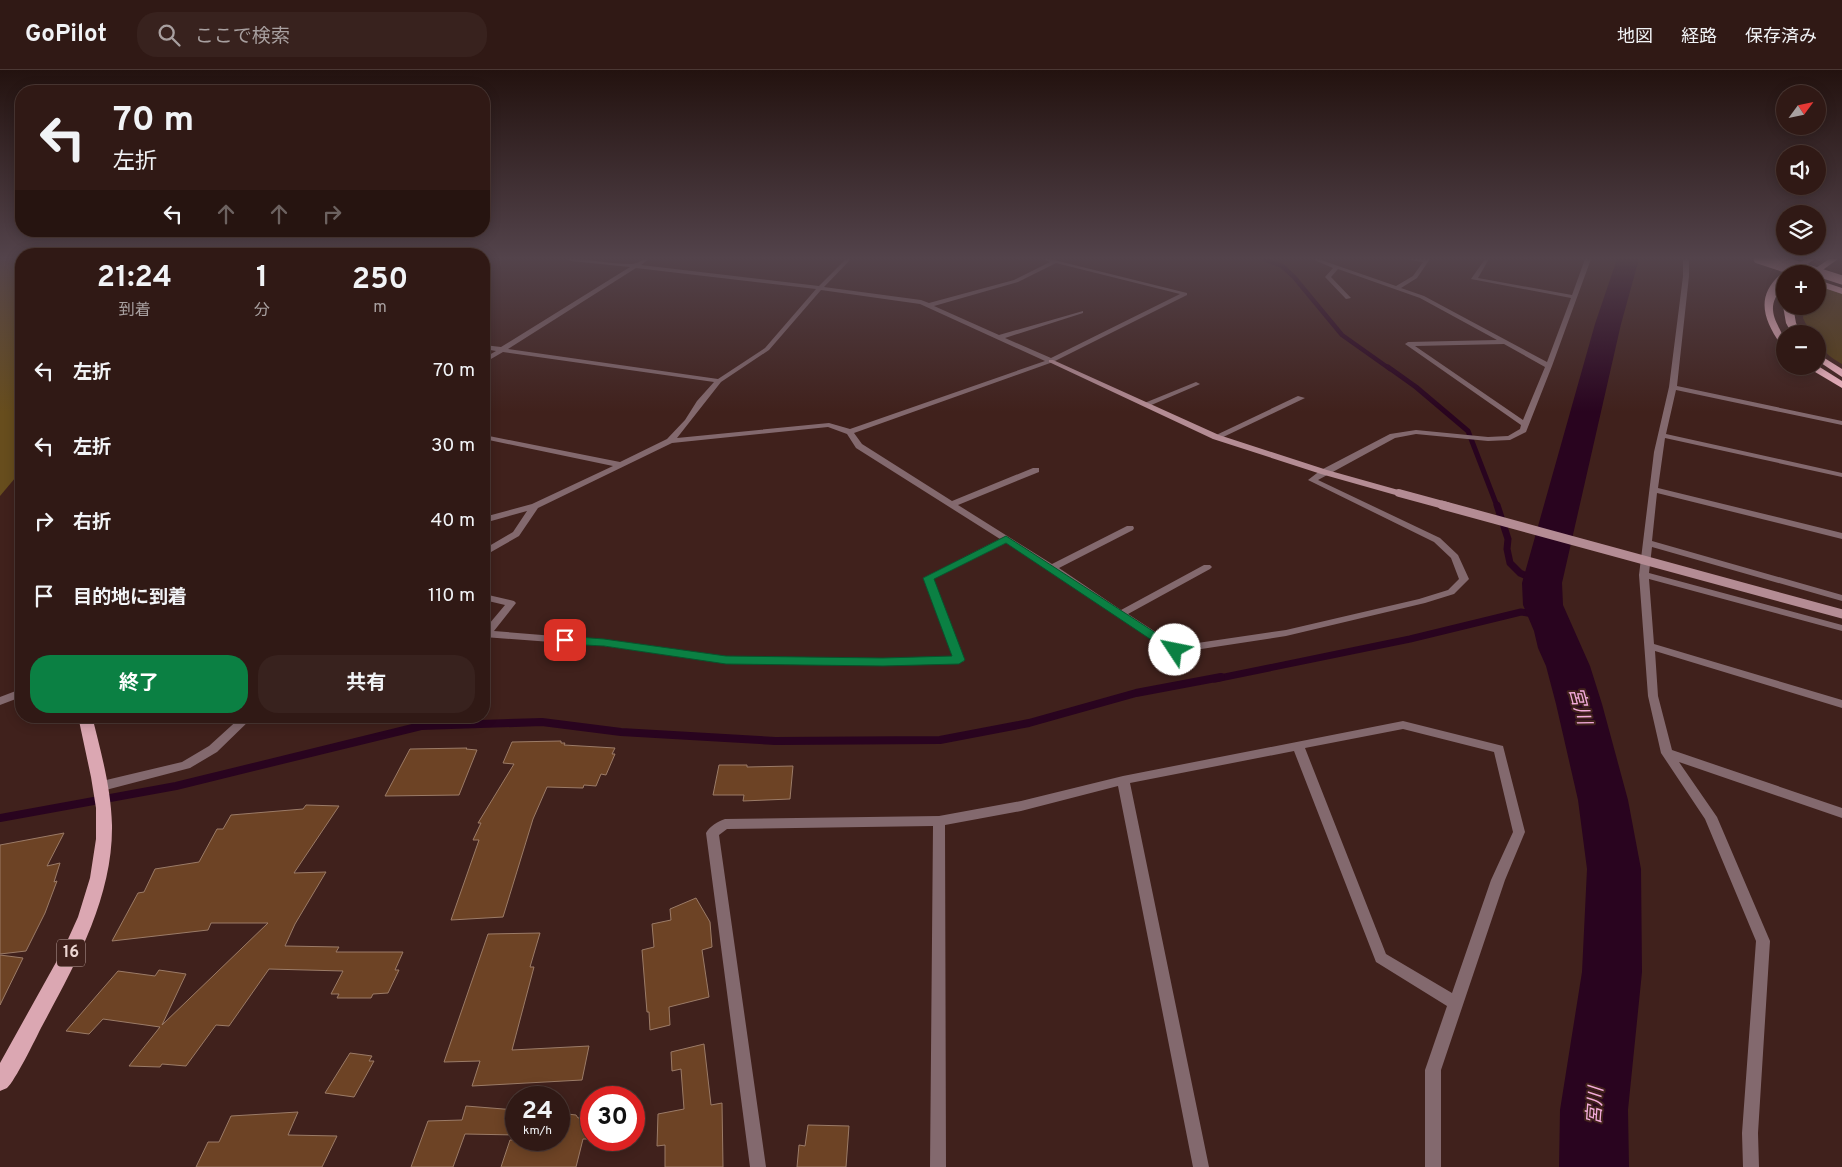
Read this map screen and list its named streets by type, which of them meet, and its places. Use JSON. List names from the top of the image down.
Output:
{
  "streets": {
    "main road": ["16"]
  },
  "water": ["宮川"],
  "north": "top right",
  "page": {
    "header": "GoPilot",
    "search": "ここで検索",
    "nav": ["地図", "経路", "保存済み"],
    "map_buttons": ["+", "−"],
    "turn": ["70 m", "左折"],
    "eta": [
      "21:24",
      "到着",
      "1",
      "分",
      "250",
      "m"
    ],
    "list": [
      {
        "name": "左折",
        "value": "70 m"
      },
      {
        "name": "左折",
        "value": "30 m"
      },
      {
        "name": "右折",
        "value": "40 m"
      },
      {
        "name": "目的地に到着",
        "value": "110 m"
      }
    ],
    "buttons": ["終了", "共有"],
    "speed": "24 km/h",
    "limit": "30"
  }
}
